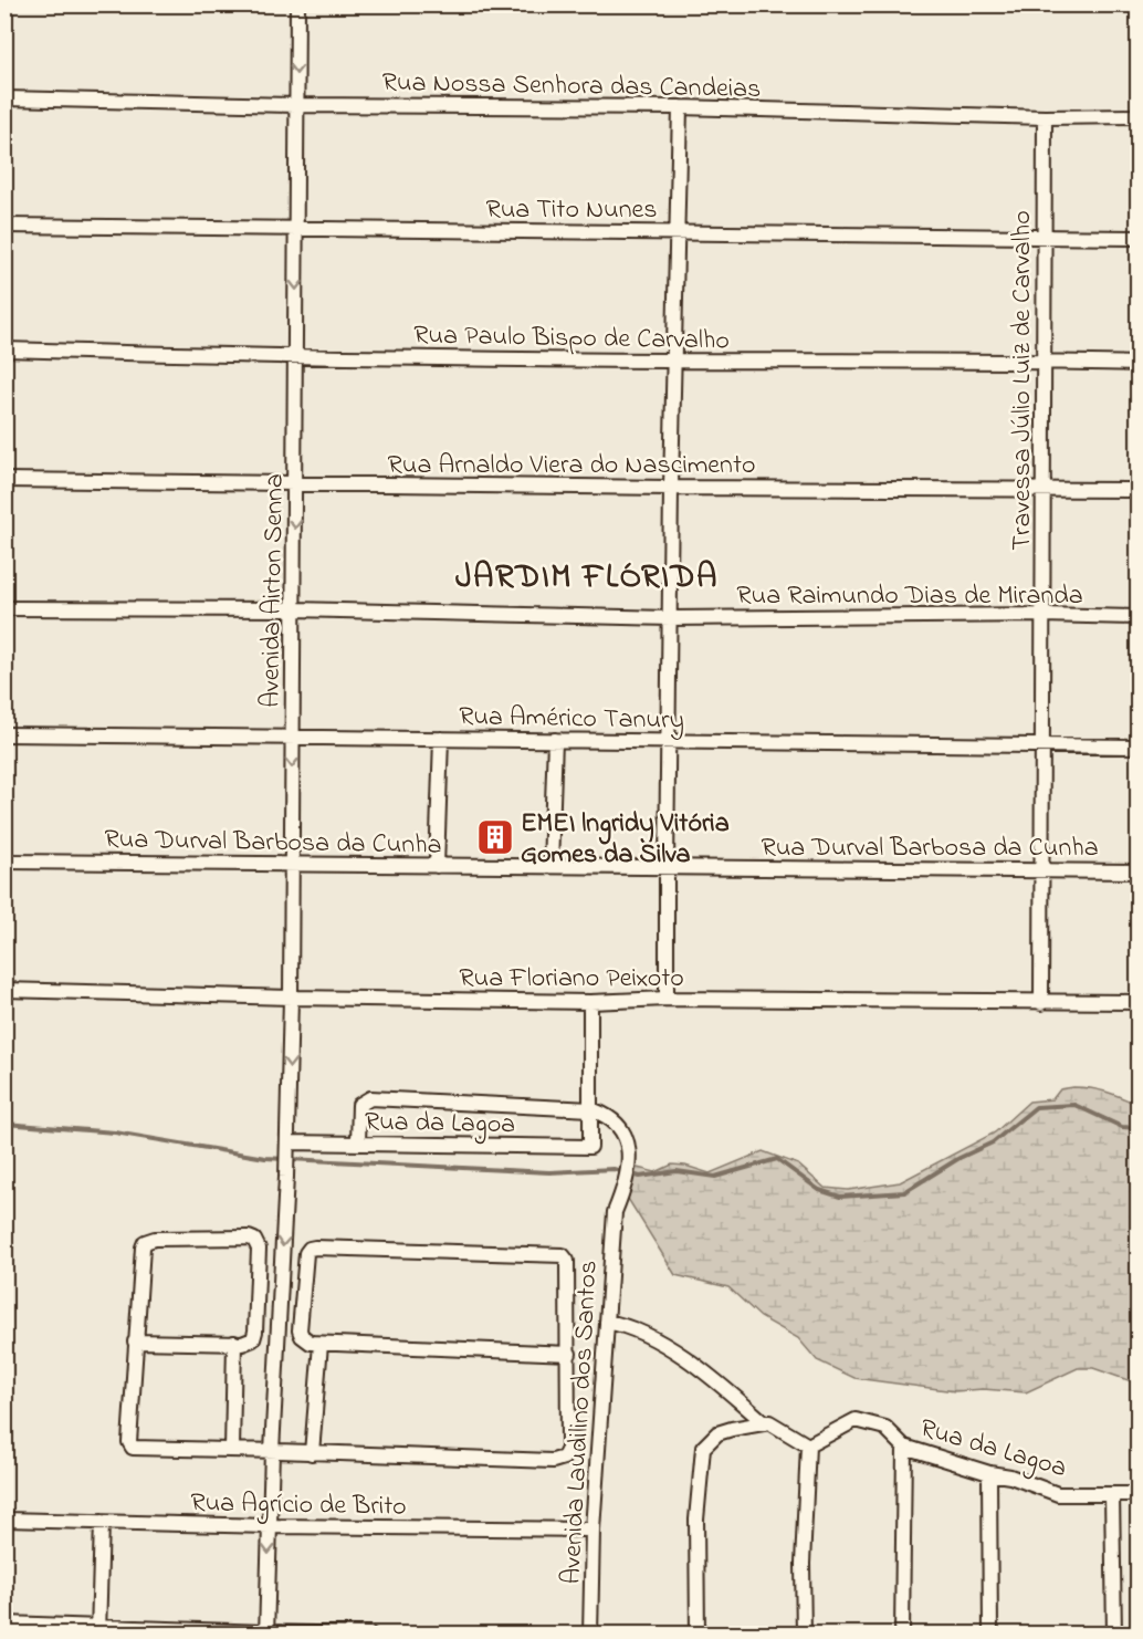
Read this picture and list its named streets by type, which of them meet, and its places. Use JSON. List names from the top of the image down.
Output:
{
  "streets": {
    "street": [
      "Rua Nossa Senhora das Candeias",
      "Rua Tito Nunes",
      "Rua Paulo Bispo de Carvalho",
      "Travessa Júlio Luiz de Carvalho",
      "Rua Arnaldo Viera do Nascimento",
      "Avenida Airton Senna",
      "Rua Raimundo Dias de Miranda",
      "Rua Américo Tanury",
      "Rua Durval Barbosa da Cunha",
      "Rua Floriano Peixoto",
      "Rua da Lagoa",
      "Avenida Laudilino dos Santos",
      "Rua Agrício de Brito"
    ]
  },
  "crossings": [
    ["Rua Nossa Senhora das Candeias", "Travessa Júlio Luiz de Carvalho"],
    ["Rua Nossa Senhora das Candeias", "Avenida Airton Senna"],
    ["Rua Tito Nunes", "Travessa Júlio Luiz de Carvalho"],
    ["Rua Tito Nunes", "Avenida Airton Senna"],
    ["Rua Paulo Bispo de Carvalho", "Travessa Júlio Luiz de Carvalho"],
    ["Rua Paulo Bispo de Carvalho", "Avenida Airton Senna"],
    ["Travessa Júlio Luiz de Carvalho", "Rua Arnaldo Viera do Nascimento"],
    ["Travessa Júlio Luiz de Carvalho", "Rua Raimundo Dias de Miranda"],
    ["Travessa Júlio Luiz de Carvalho", "Rua Américo Tanury"],
    ["Travessa Júlio Luiz de Carvalho", "Rua Durval Barbosa da Cunha"],
    ["Travessa Júlio Luiz de Carvalho", "Rua Floriano Peixoto"],
    ["Rua Arnaldo Viera do Nascimento", "Avenida Airton Senna"],
    ["Avenida Airton Senna", "Rua Raimundo Dias de Miranda"],
    ["Avenida Airton Senna", "Rua Américo Tanury"],
    ["Avenida Airton Senna", "Rua Durval Barbosa da Cunha"],
    ["Avenida Airton Senna", "Rua Floriano Peixoto"],
    ["Avenida Airton Senna", "Rua da Lagoa"],
    ["Avenida Airton Senna", "Rua Agrício de Brito"],
    ["Rua da Lagoa", "Avenida Laudilino dos Santos"],
    ["Avenida Laudilino dos Santos", "Rua Agrício de Brito"]
  ],
  "one_way": ["Avenida Airton Senna"],
  "districts": ["JARDIM FLÓRIDA"],
  "places": {
    "building": ["EMEI lngridy Vitória Gomes da Silva"]
  }
}
